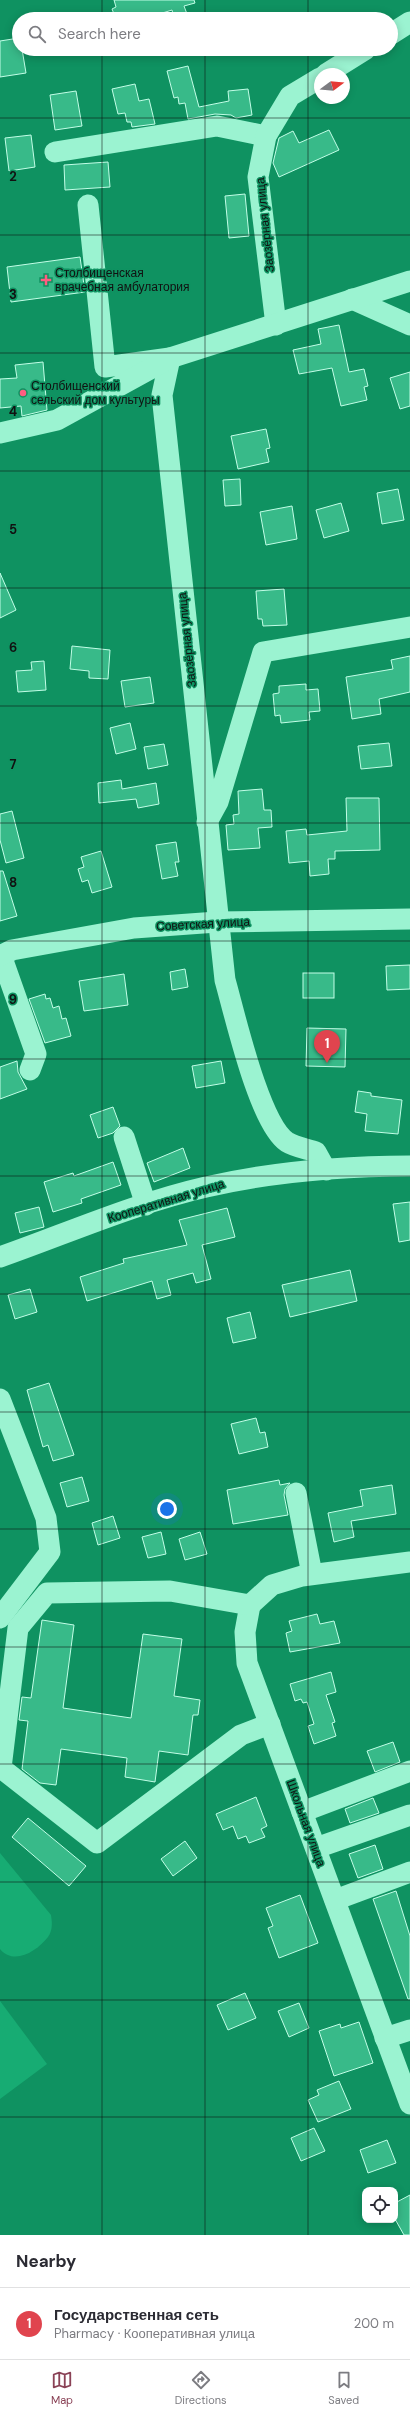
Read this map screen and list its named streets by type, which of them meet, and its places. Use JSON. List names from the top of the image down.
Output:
{
  "streets": {
    "street": [
      "Заозёрная улица",
      "Советская улица",
      "Кооперативная улица",
      "Школьная улица"
    ]
  },
  "crossings": [
    ["Заозёрная улица", "Советская улица"],
    ["Заозёрная улица", "Кооперативная улица"]
  ],
  "places": {
    "health": ["Столбищенская врачебная амбулатория"],
    "other": ["Столбищенский сельский дом культуры"]
  },
  "north": "right",
  "page": {
    "search": "Search here",
    "pins": "1",
    "heading": "Nearby",
    "list": [
      {
        "mark": "1",
        "name": "Государственная сеть",
        "note": "Pharmacy · Кооперативная улица",
        "value": "200 m"
      }
    ],
    "nav": ["Map", "Directions", "Saved"]
  },
  "grid": {
    "rows": [
      "2",
      "3",
      "4",
      "5",
      "6",
      "7",
      "8",
      "9"
    ]
  }
}
